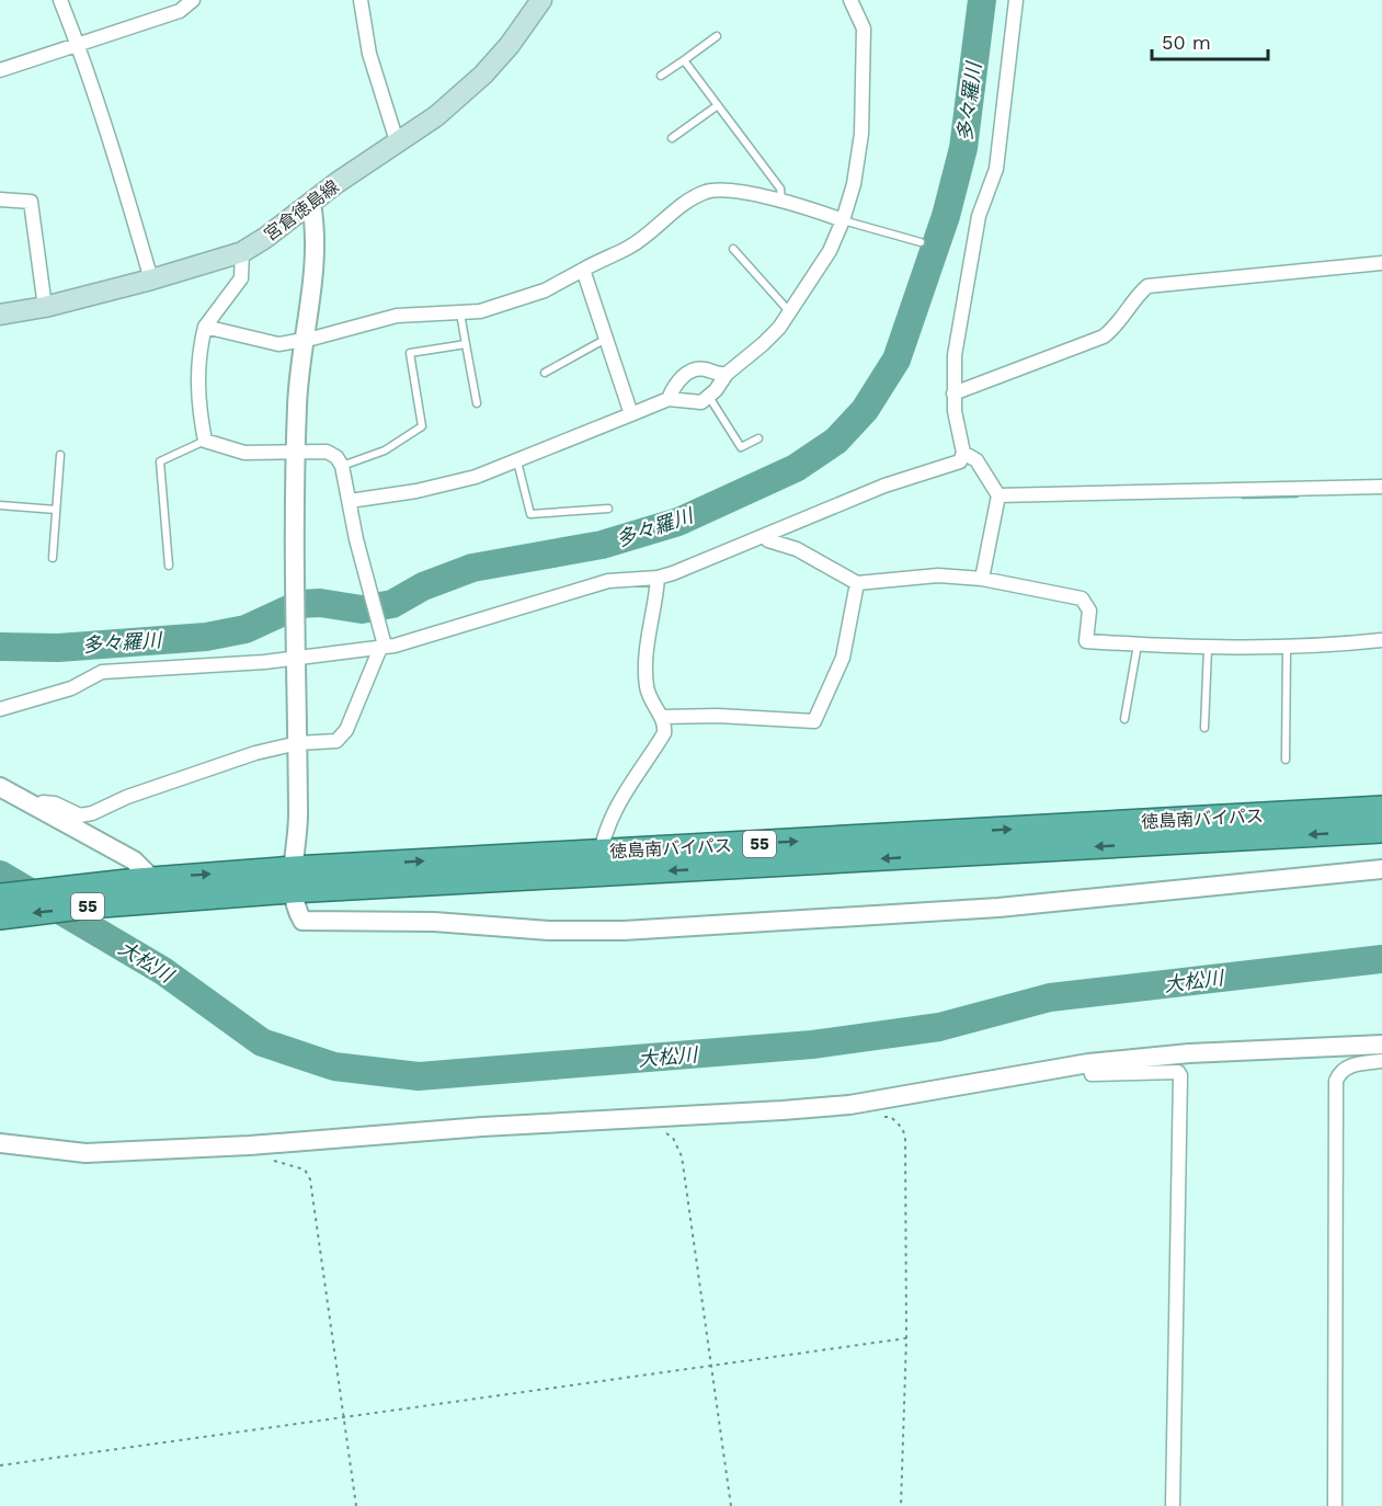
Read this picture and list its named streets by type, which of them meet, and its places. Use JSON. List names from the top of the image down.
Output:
{
  "streets": {
    "highway": ["徳島南バイパス", "55"],
    "main road": ["宮倉徳島線"]
  },
  "water": ["多々羅川", "大松川"],
  "scale_bar": "50 m"
}
